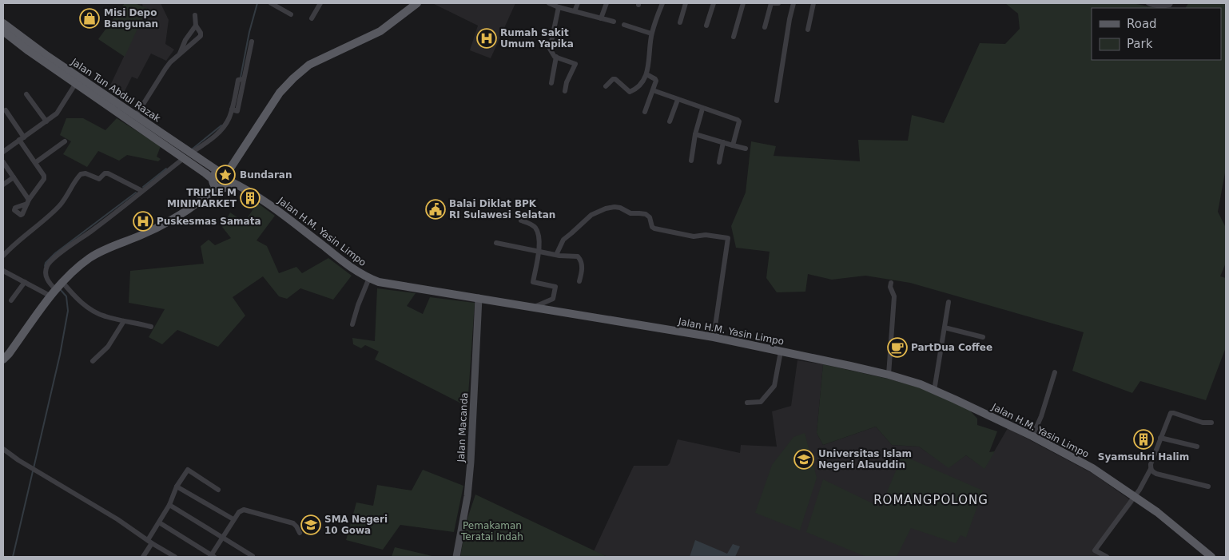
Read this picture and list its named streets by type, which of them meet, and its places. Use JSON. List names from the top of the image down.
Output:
{
  "streets": {
    "main road": ["Jalan Tun Abdul Razak", "Jalan H.M. Yasin Limpo"],
    "street": ["Jalan Macanda"]
  },
  "crossings": [
    ["Jalan Tun Abdul Razak", "Jalan H.M. Yasin Limpo"],
    ["Jalan H.M. Yasin Limpo", "Jalan Macanda"]
  ],
  "districts": ["ROMANGPOLONG"],
  "parks": ["Pemakaman Teratai Indah"],
  "places": {
    "shop": ["Misi Depo Bangunan"],
    "hospital": ["Rumah Sakit Umum Yapika", "Puskesmas Samata"],
    "place": ["Bundaran"],
    "building": ["TRIPLE M MINIMARKET", "Syamsuhri Halim"],
    "public building": ["Balai Diklat BPK RI Sulawesi Selatan"],
    "cafe": ["PartDua Coffee"],
    "school or university": ["Universitas Islam Negeri Alauddin", "SMA Negeri 10 Gowa"]
  },
  "legend": ["Road", "Park"]
}
